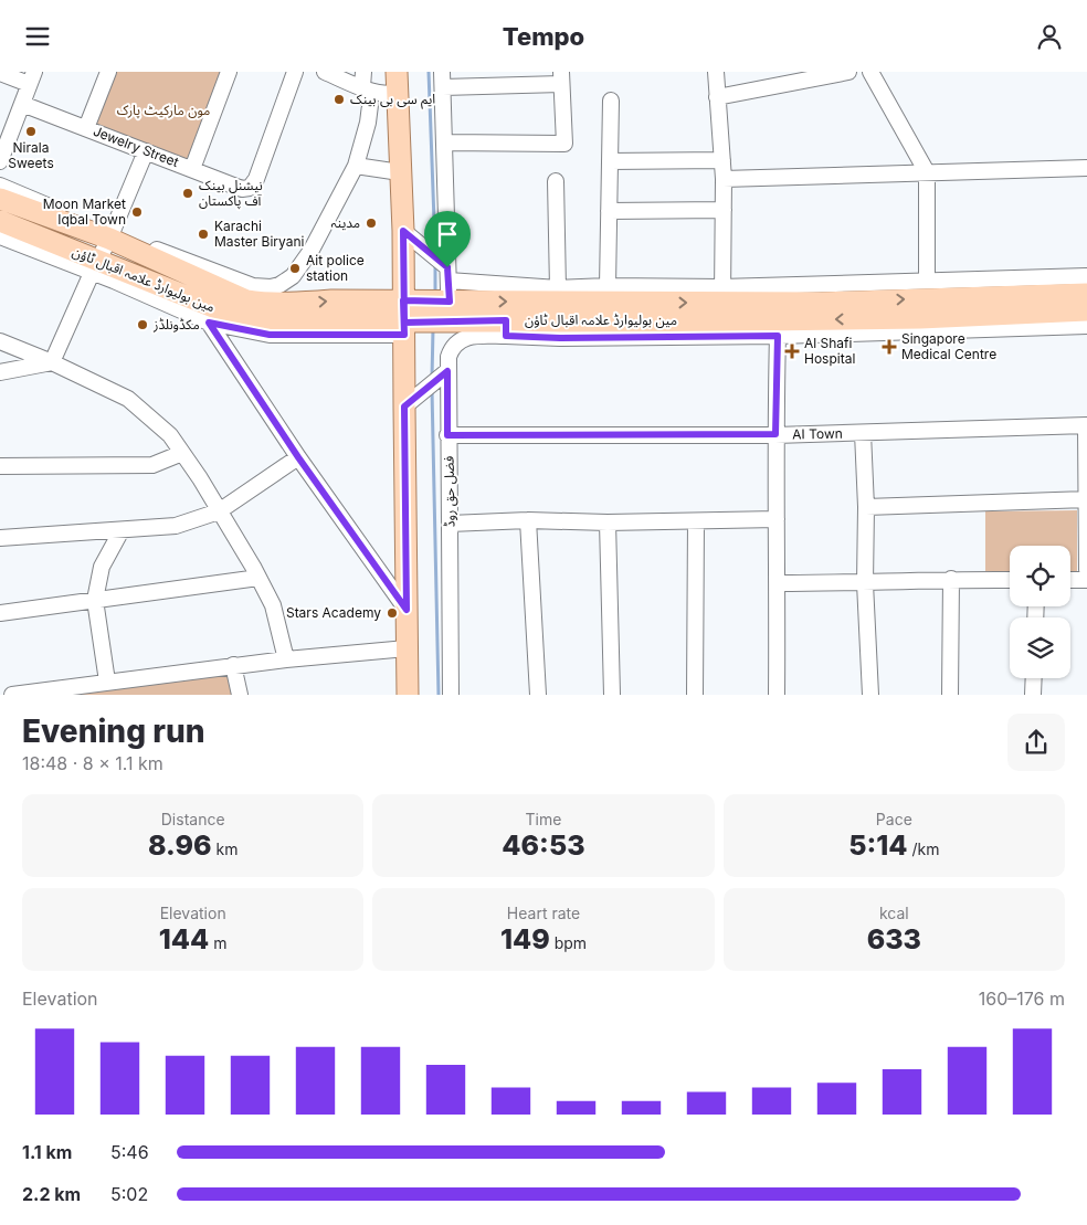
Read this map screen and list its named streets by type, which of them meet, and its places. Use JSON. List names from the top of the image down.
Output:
{
  "streets": {
    "main road": ["مین بولیوارڈ علامہ اقبال ٹاؤن"],
    "street": ["Jewelry Street", "AI Town", "فضل حق روڈ"]
  },
  "crossings": [
    ["مین بولیوارڈ علامہ اقبال ٹاؤن", "فضل حق روڈ"],
    ["AI Town", "فضل حق روڈ"]
  ],
  "parks": ["مون مارکیٹ پارک"],
  "places": {
    "other": [
      "ایم سی بی بینک",
      "Nirala Sweets",
      "نیشنل بینک آف پاکستان",
      "Moon Market Iqbal Town",
      "مدینہ",
      "Karachi Master Biryani",
      "Ait police station",
      "مکڈونلڈز",
      "Stars Academy"
    ],
    "health": ["Singapore Medical Centre", "Al Shafi Hospital"]
  },
  "page": {
    "header": "Tempo",
    "heading": ["Evening run", "18:48 · 8 × 1.1 km"],
    "stats": [
      ["Distance", "8.96 km"],
      ["Time", "46:53"],
      ["Pace", "5:14 /km"],
      ["Elevation", "144 m"],
      ["Heart rate", "149 bpm"],
      ["kcal", "633"]
    ],
    "chart": ["Elevation", "160–176 m"],
    "list": [
      {
        "name": "1.1 km",
        "note": "5:46"
      },
      {
        "name": "2.2 km",
        "note": "5:02"
      }
    ]
  }
}
